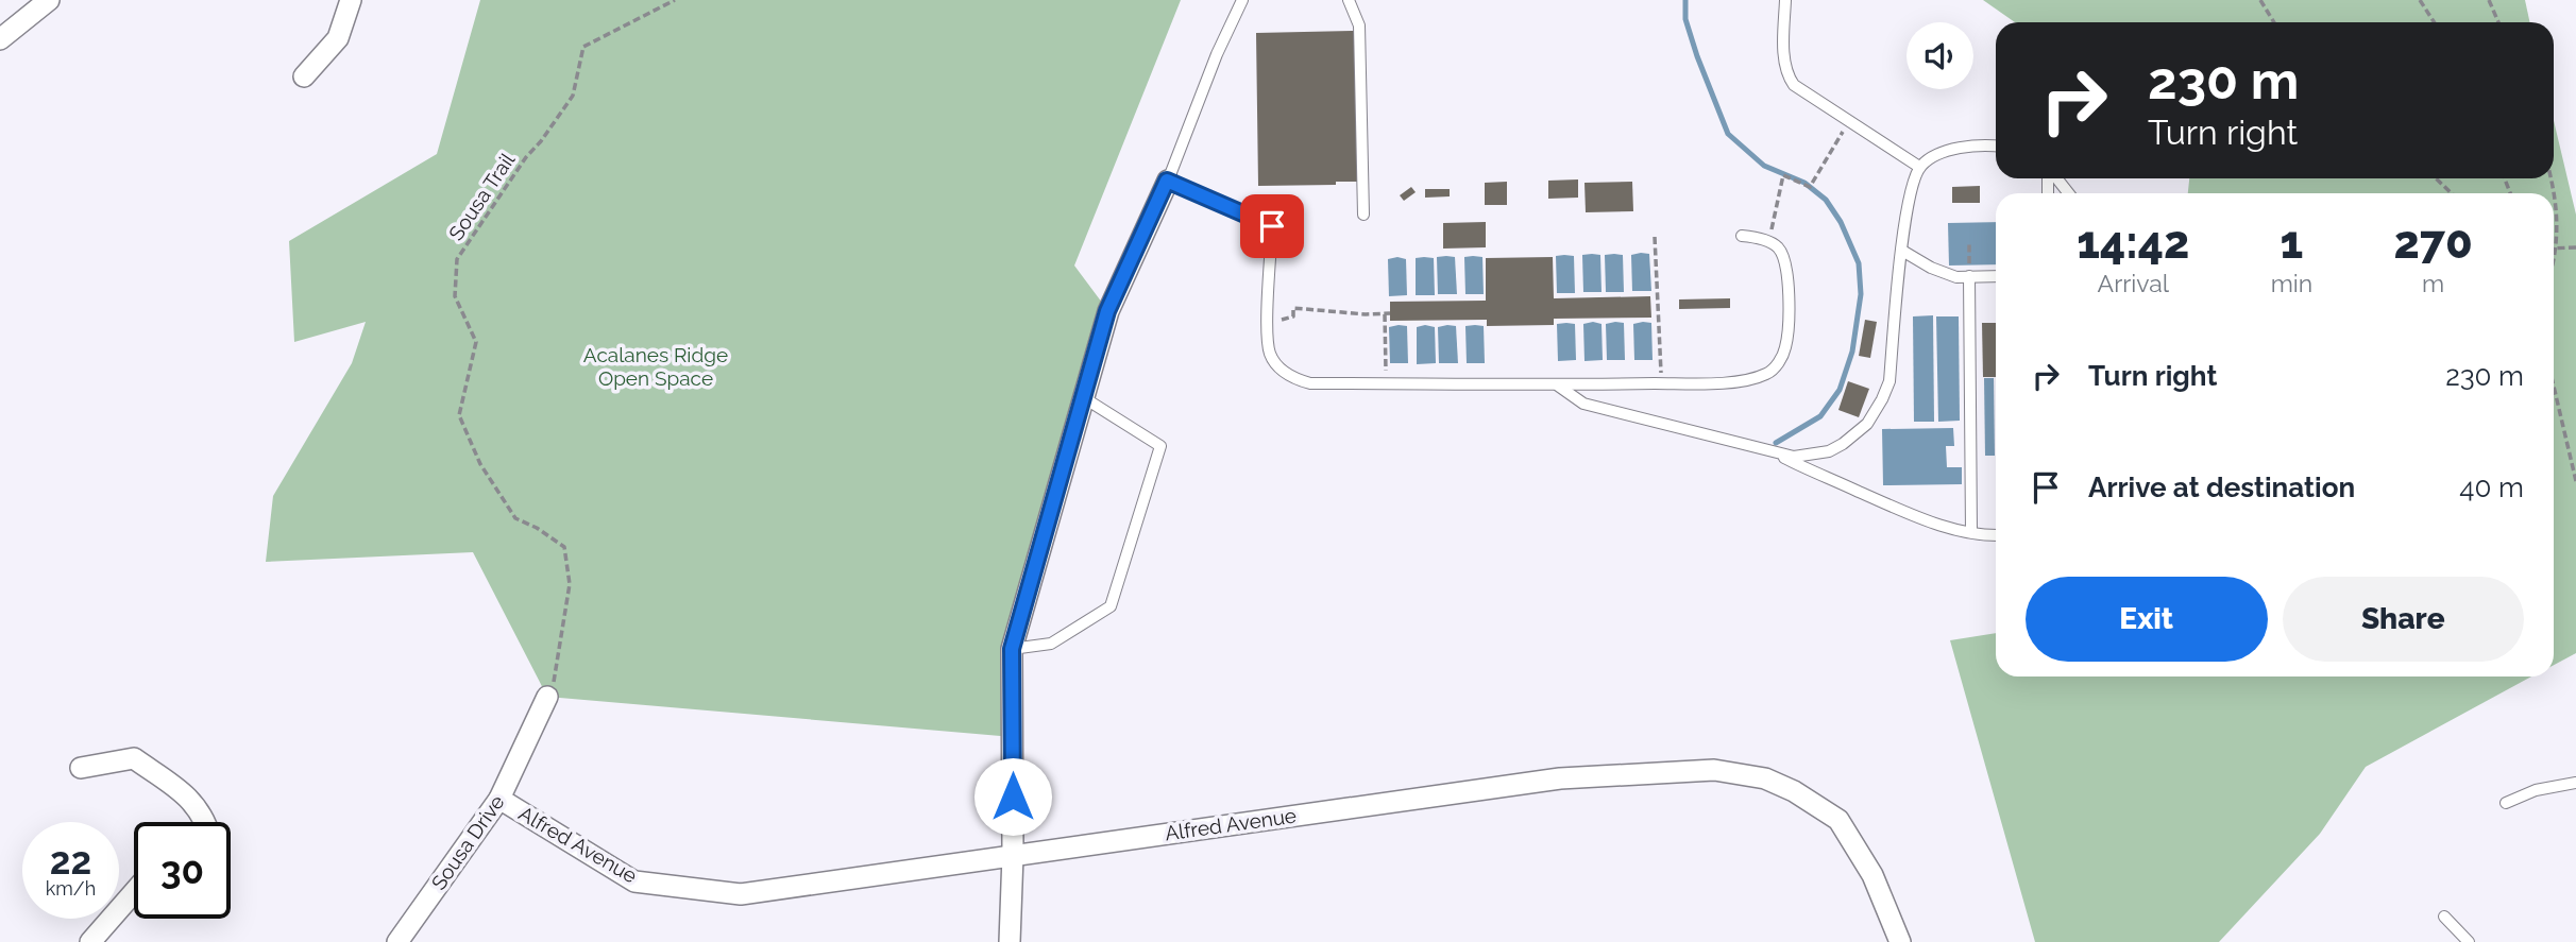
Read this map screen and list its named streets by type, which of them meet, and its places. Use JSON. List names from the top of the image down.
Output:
{
  "streets": {
    "street": ["Alfred Avenue", "Sousa Drive"],
    "path": ["Sousa Trail"]
  },
  "crossings": [
    ["Sousa Trail", "Sousa Drive"],
    ["Alfred Avenue", "Sousa Drive"]
  ],
  "parks": ["Acalanes Ridge Open Space"],
  "page": {
    "turn": ["230 m", "Turn right"],
    "eta": [
      "14:42",
      "Arrival",
      "1",
      "min",
      "270",
      "m"
    ],
    "list": [
      {
        "name": "Turn right",
        "value": "230 m"
      },
      {
        "name": "Arrive at destination",
        "value": "40 m"
      }
    ],
    "buttons": ["Exit", "Share"],
    "speed": "22 km/h",
    "limit": "30"
  }
}
